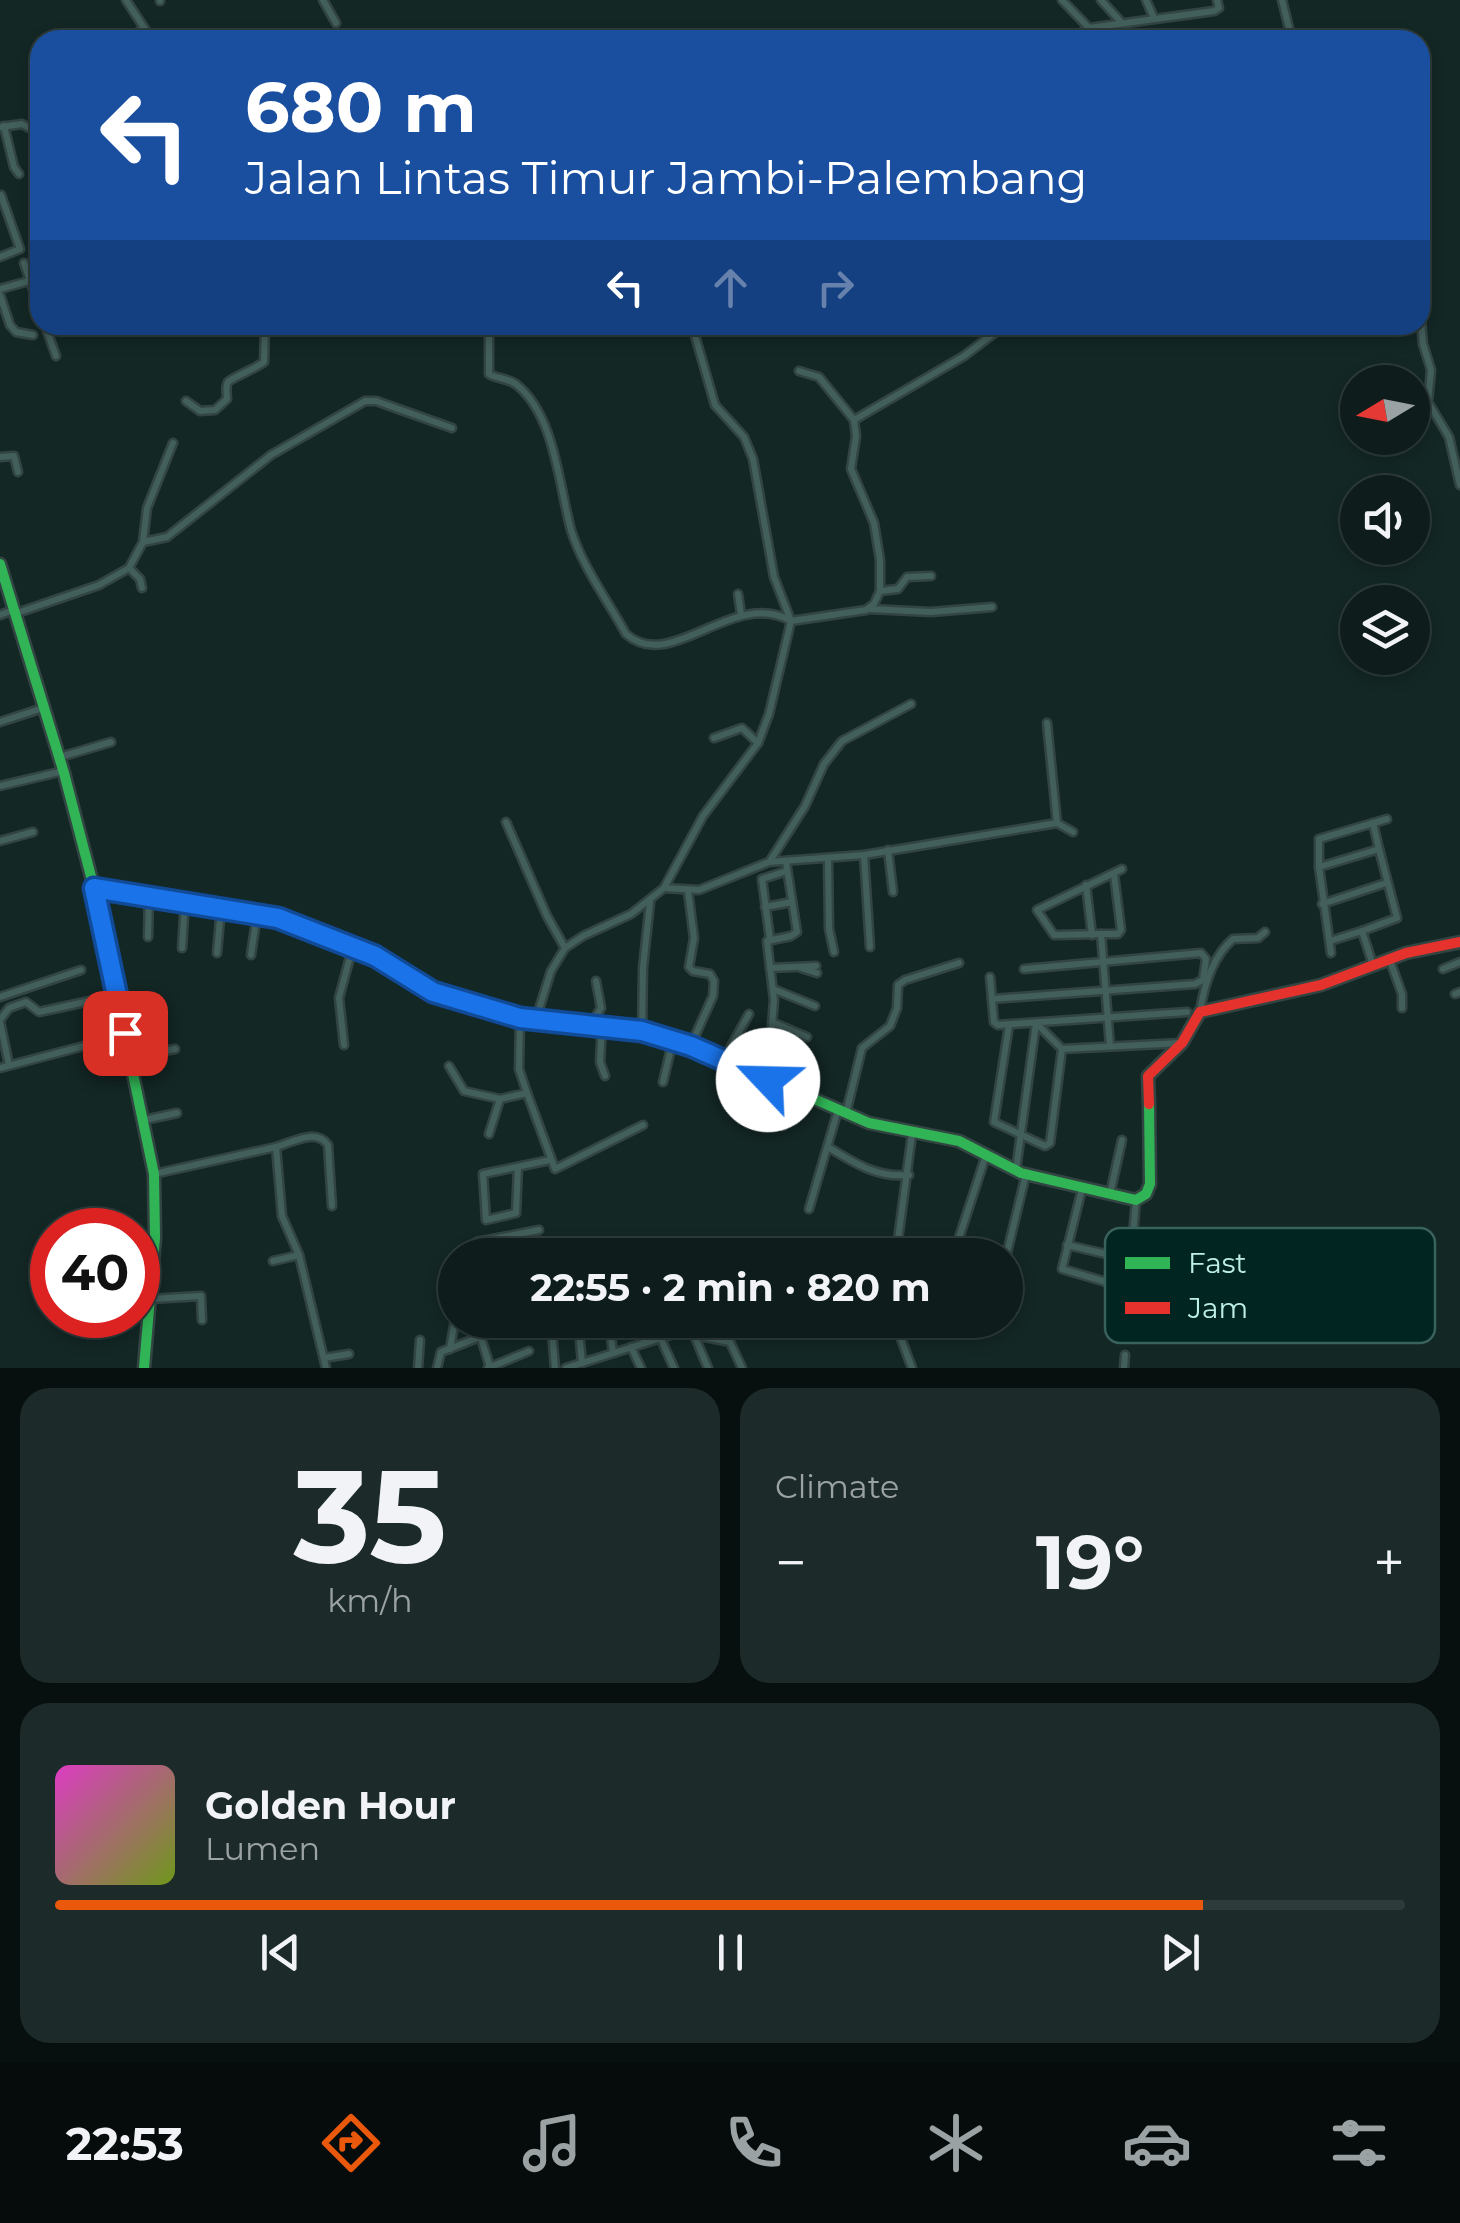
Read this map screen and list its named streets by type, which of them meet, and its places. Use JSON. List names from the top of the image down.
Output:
{
  "legend": ["Fast", "Jam"],
  "north": "left",
  "page": {
    "turn": ["680 m", "Jalan Lintas Timur Jambi-Palembang"],
    "limit": "40",
    "trip": "22:55 · 2 min · 820 m",
    "tile": [
      ["35", "km/h"],
      "Climate"
    ],
    "heat": ["−", "19°", "+"],
    "song": ["Golden Hour", "Lumen"],
    "tabs": "22:53"
  }
}
